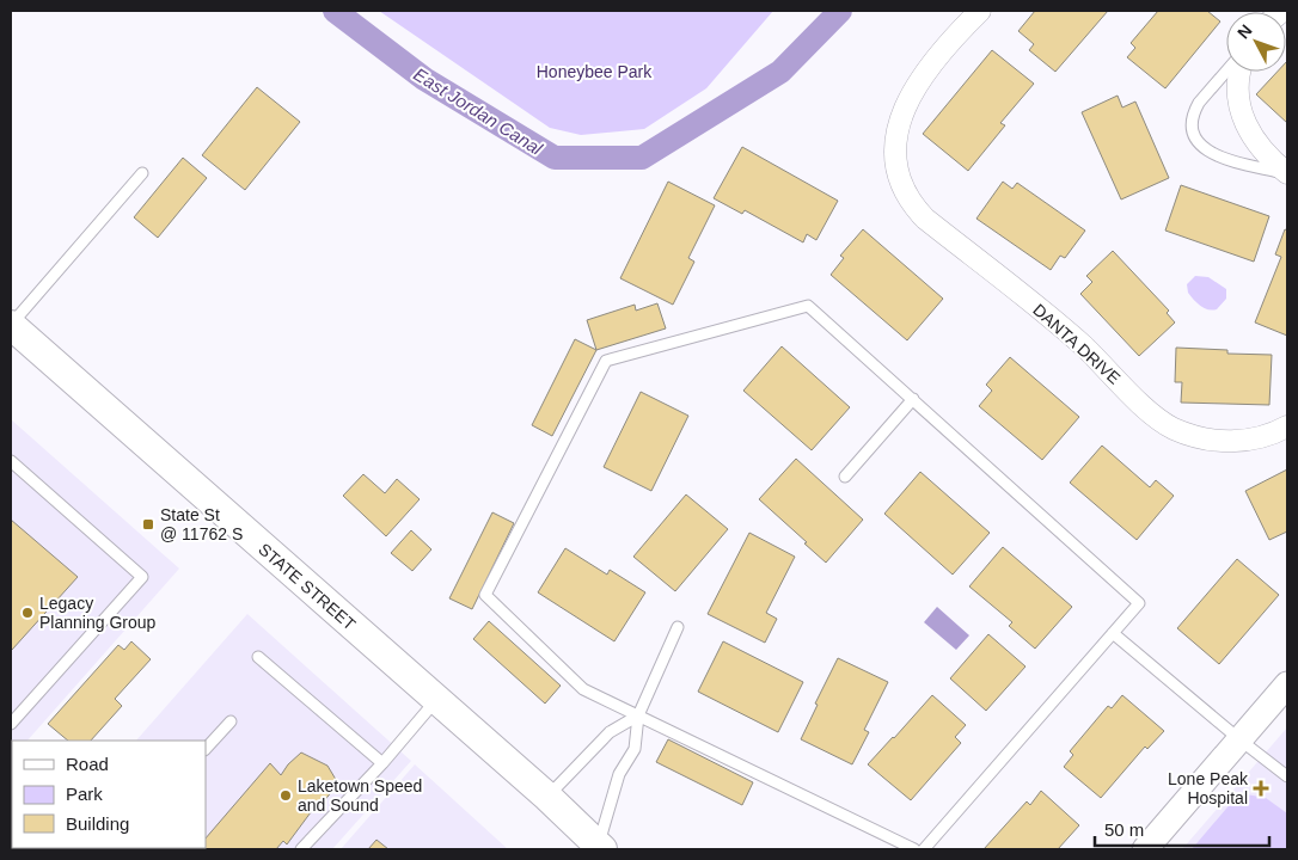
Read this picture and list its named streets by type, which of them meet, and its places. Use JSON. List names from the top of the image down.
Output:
{
  "streets": {
    "main road": ["STATE STREET"],
    "street": ["DANTA DRIVE"]
  },
  "water": ["East Jordan Canal"],
  "parks": ["Honeybee Park"],
  "places": {
    "transit": ["State St @ 11762 S"],
    "other": ["Legacy Planning Group", "Laketown Speed and Sound"],
    "health": ["Lone Peak Hospital"]
  },
  "legend": ["Road", "Park", "Building"],
  "scale_bar": "50 m",
  "north": "top left"
}
